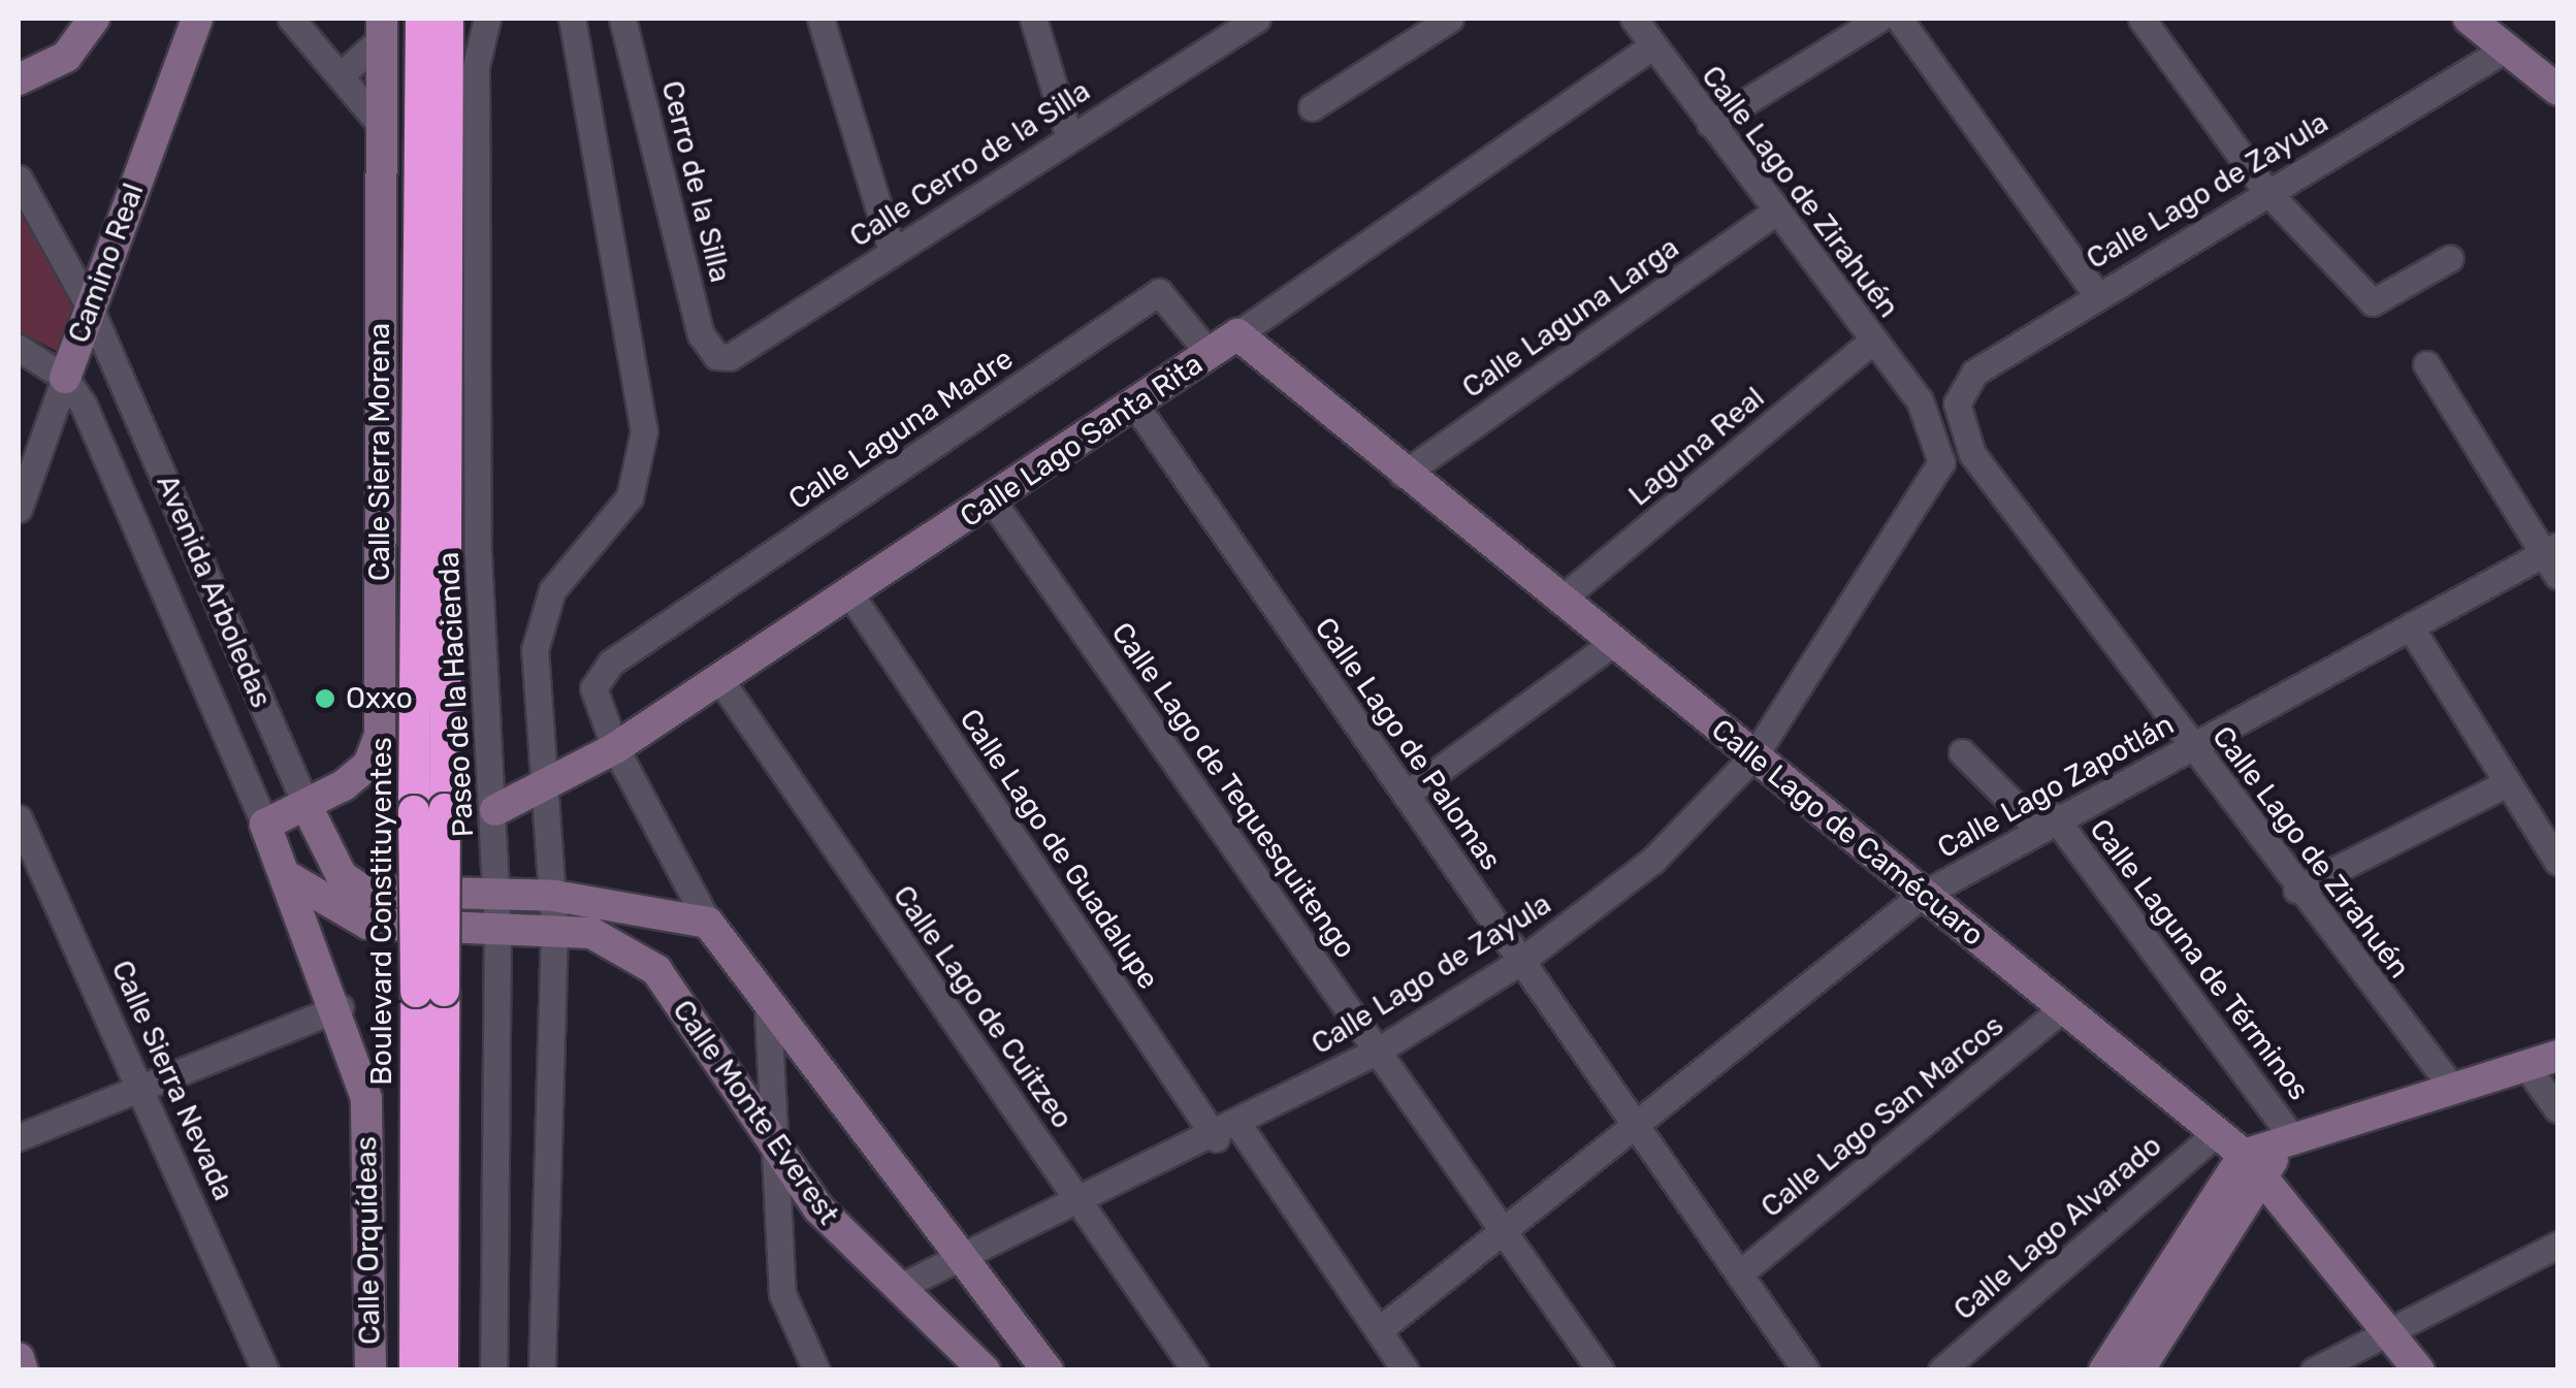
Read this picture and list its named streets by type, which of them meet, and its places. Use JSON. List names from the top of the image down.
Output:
{
  "streets": {
    "highway": ["Boulevard Constituyentes"],
    "street": [
      "Calle Cerro de la Silla",
      "Cerro de la Silla",
      "Calle Lago de Zayula",
      "Calle Lago de Zirahuén",
      "Camino Real",
      "Calle Laguna Larga",
      "Calle Laguna Madre",
      "Calle Lago Santa Rita",
      "Laguna Real",
      "Calle Sierra Morena",
      "Avenida Arboledas",
      "Paseo de la Hacienda",
      "Calle Lago de Palomas",
      "Calle Lago Zapotlán",
      "Calle Lago de Tequesquitengo",
      "Calle Lago de Camécuaro",
      "Calle Lago de Guadalupe",
      "Calle Laguna de Términos",
      "Calle Lago de Cuitzeo",
      "Calle Sierra Nevada",
      "Calle Monte Everest",
      "Calle Lago San Marcos",
      "Calle Lago Alvarado",
      "Calle Orquídeas"
    ]
  },
  "crossings": [
    ["Calle Cerro de la Silla", "Cerro de la Silla"],
    ["Calle Lago de Zayula", "Calle Lago de Zirahuén"],
    ["Calle Lago de Zayula", "Calle Lago de Palomas"],
    ["Calle Lago de Zayula", "Calle Lago de Tequesquitengo"],
    ["Calle Lago de Zayula", "Calle Lago de Camécuaro"],
    ["Calle Lago de Zayula", "Calle Lago de Guadalupe"],
    ["Calle Lago de Zayula", "Calle Lago de Cuitzeo"],
    ["Calle Lago de Zayula", "Calle Monte Everest"],
    ["Calle Lago de Zirahuén", "Calle Laguna Larga"],
    ["Calle Lago de Zirahuén", "Calle Lago Santa Rita"],
    ["Calle Lago de Zirahuén", "Laguna Real"],
    ["Calle Lago de Zirahuén", "Calle Lago Zapotlán"],
    ["Camino Real", "Avenida Arboledas"],
    ["Calle Laguna Larga", "Calle Lago de Camécuaro"],
    ["Calle Laguna Madre", "Calle Lago Santa Rita"],
    ["Calle Lago Santa Rita", "Paseo de la Hacienda"],
    ["Calle Lago Santa Rita", "Calle Lago de Palomas"],
    ["Calle Lago Santa Rita", "Calle Lago de Tequesquitengo"],
    ["Calle Lago Santa Rita", "Calle Lago de Camécuaro"],
    ["Calle Lago Santa Rita", "Calle Lago de Guadalupe"],
    ["Calle Lago Santa Rita", "Calle Lago de Cuitzeo"],
    ["Laguna Real", "Calle Lago de Camécuaro"],
    ["Calle Sierra Morena", "Avenida Arboledas"],
    ["Avenida Arboledas", "Calle Monte Everest"],
    ["Avenida Arboledas", "Calle Orquídeas"],
    ["Paseo de la Hacienda", "Calle Monte Everest"],
    ["Calle Lago de Palomas", "Calle Lago Zapotlán"],
    ["Calle Lago de Palomas", "Calle Lago San Marcos"],
    ["Calle Lago Zapotlán", "Calle Lago de Tequesquitengo"],
    ["Calle Lago Zapotlán", "Calle Lago de Camécuaro"],
    ["Calle Lago Zapotlán", "Calle Lago de Guadalupe"],
    ["Calle Lago Zapotlán", "Calle Laguna de Términos"],
    ["Calle Lago de Camécuaro", "Calle Lago San Marcos"],
    ["Calle Lago de Camécuaro", "Calle Lago Alvarado"],
    ["Calle Monte Everest", "Calle Orquídeas"]
  ],
  "places": ["Oxxo"]
}
